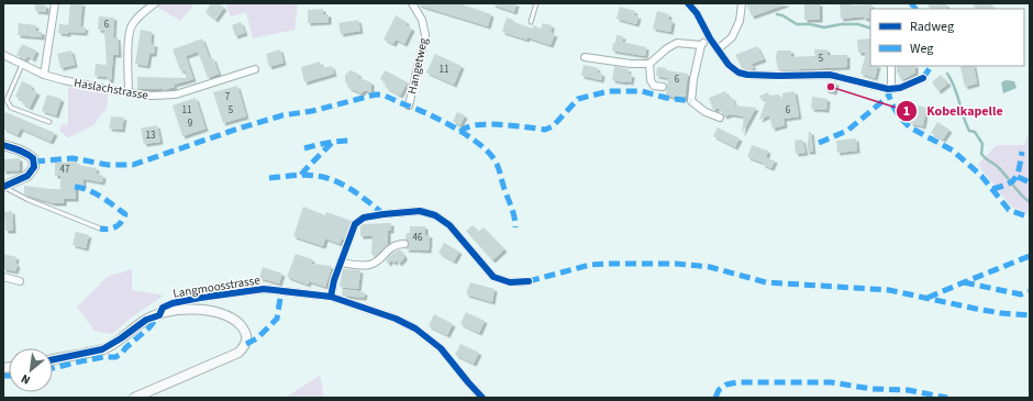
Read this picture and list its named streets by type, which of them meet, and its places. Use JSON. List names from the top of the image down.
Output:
{
  "streets": {
    "street": ["Hangetweg", "Haslachstrasse", "Langmoosstrasse"]
  },
  "places": ["Kobelkapelle"],
  "house_numbers": [
    "6",
    "5",
    "11",
    "6",
    "7",
    "11",
    "5",
    "6",
    "9",
    "13",
    "47",
    "46"
  ],
  "legend": ["Radweg", "Weg"],
  "north": "bottom left"
}
